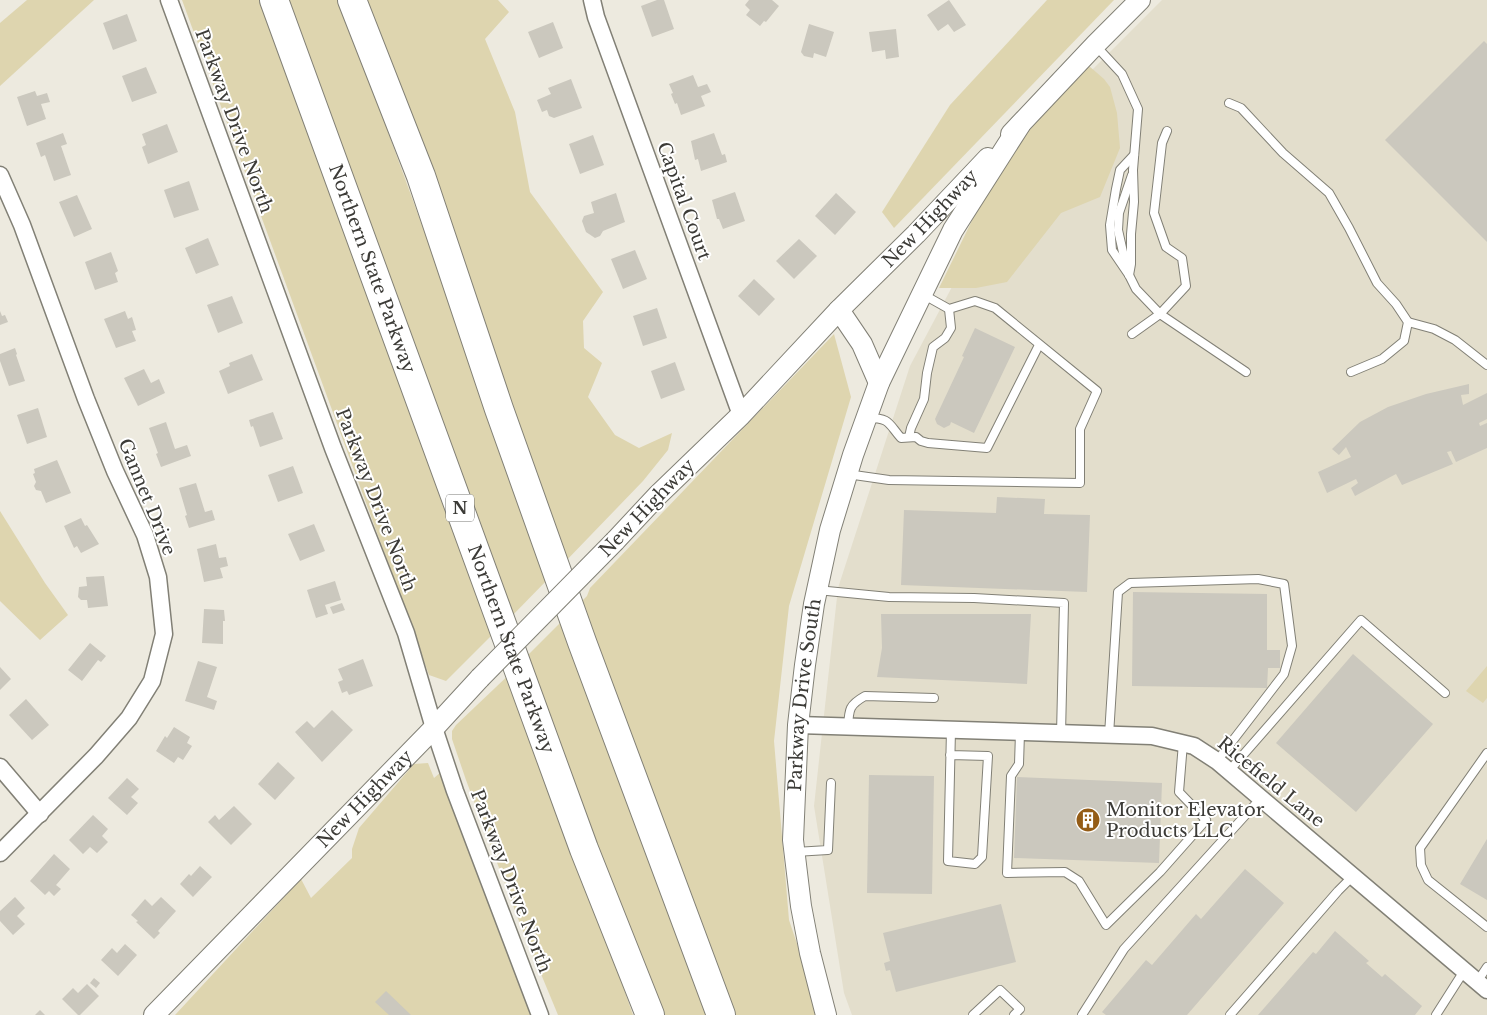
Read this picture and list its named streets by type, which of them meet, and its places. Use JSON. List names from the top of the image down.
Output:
{
  "streets": {
    "highway": ["Northern State Parkway", "N"],
    "street": [
      "Parkway Drive North",
      "Capital Court",
      "New Highway",
      "Gannet Drive",
      "Parkway Drive South",
      "Ricefield Lane"
    ]
  },
  "crossings": [
    ["Parkway Drive North", "New Highway"],
    ["Capital Court", "New Highway"],
    ["New Highway", "Parkway Drive South"],
    ["Parkway Drive South", "Ricefield Lane"]
  ],
  "places": {
    "building": ["Monitor Elevator Products LLC"]
  }
}
